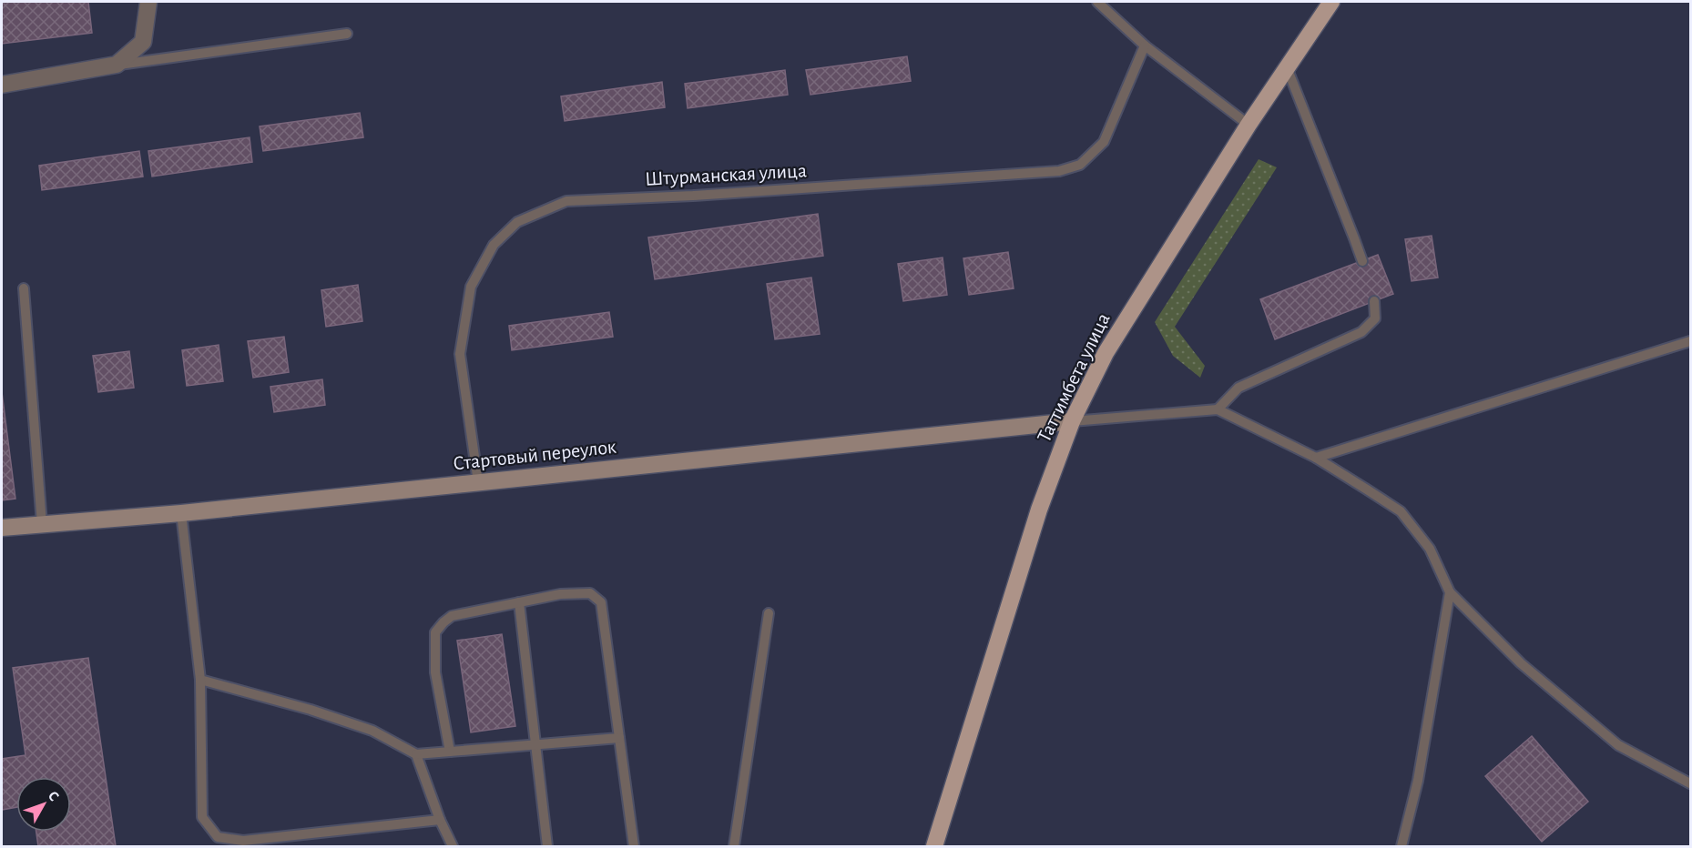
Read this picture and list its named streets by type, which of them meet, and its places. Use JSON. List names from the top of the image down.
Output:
{
  "streets": {
    "main road": ["Таттимбета улица"],
    "street": ["Стартовый переулок"],
    "lane": ["Штурманская улица"]
  },
  "crossings": [
    ["Штурманская улица", "Стартовый переулок"],
    ["Таттимбета улица", "Стартовый переулок"]
  ],
  "north": "top right"
}
